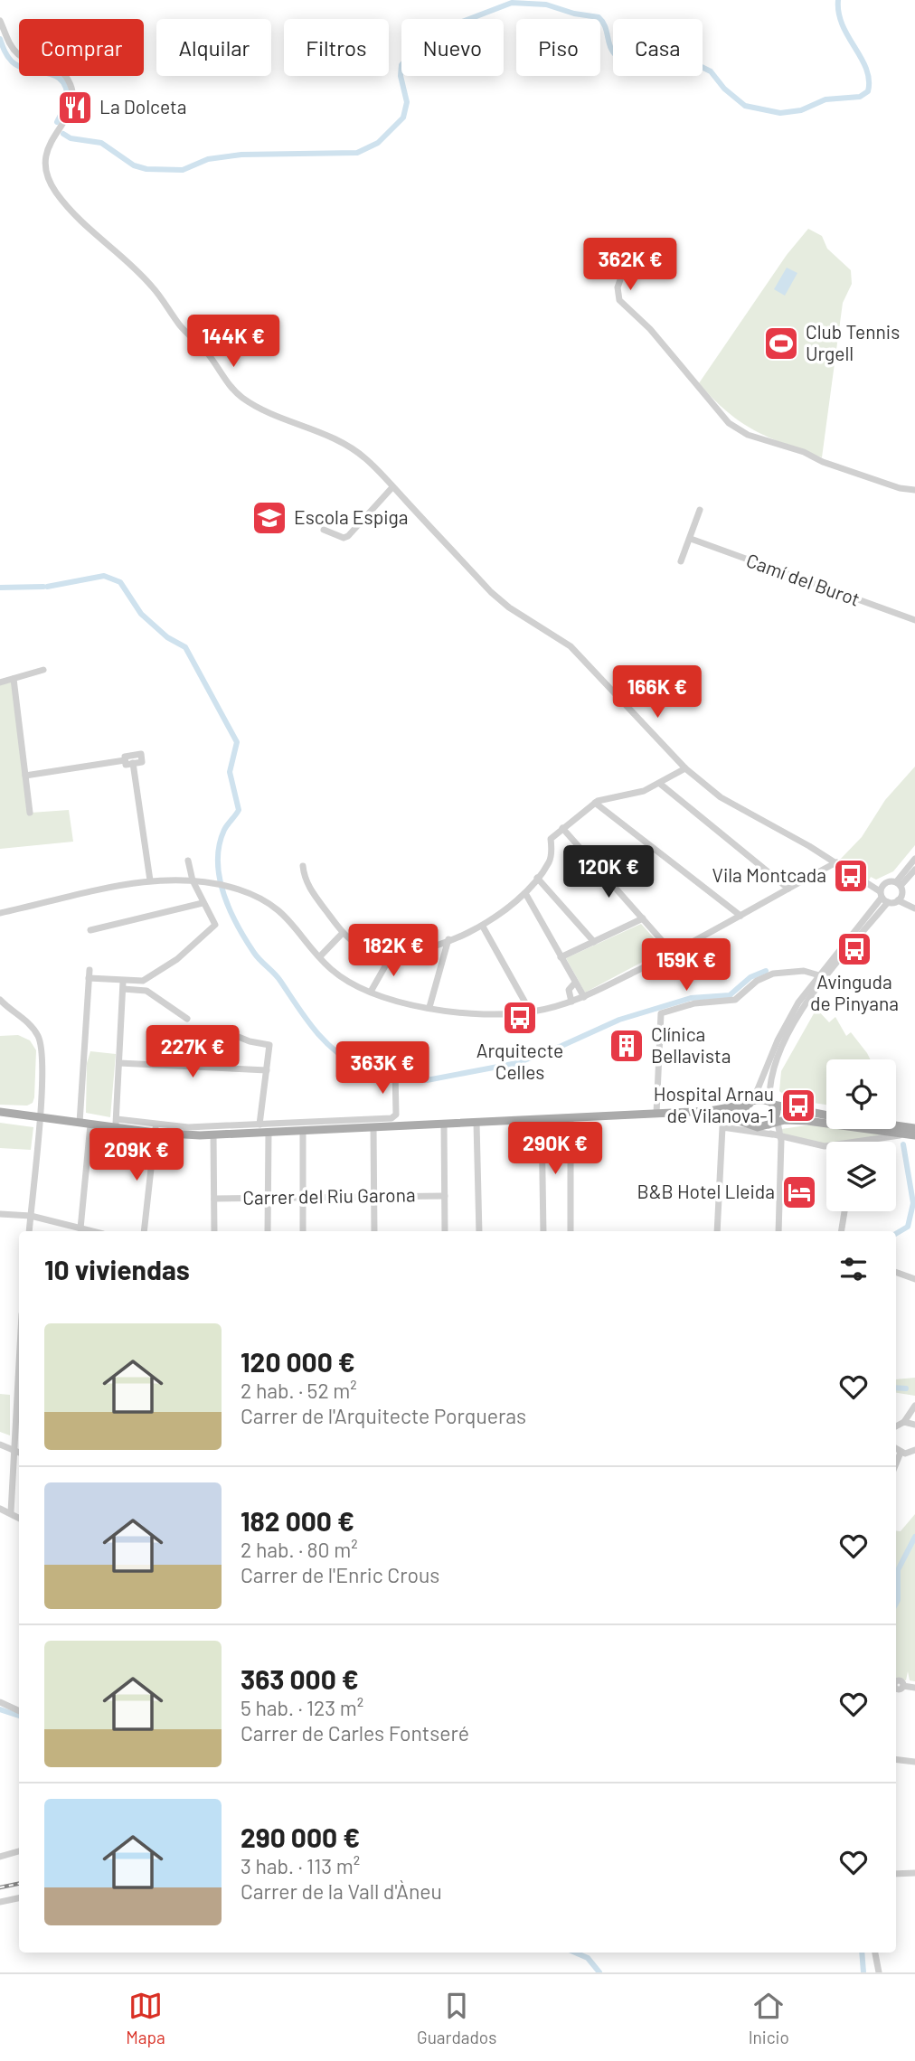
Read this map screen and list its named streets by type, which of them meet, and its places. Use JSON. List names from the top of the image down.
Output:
{
  "streets": {
    "street": ["Camí del Burot", "Carrer del Riu Garona"]
  },
  "places": {
    "restaurant": ["La Dolceta"],
    "sports": ["Club Tennis Urgell"],
    "school or university": ["Escola Espiga"],
    "bus stop": [
      "Vila Montcada",
      "Avinguda de Pinyana",
      "Arquitecte Celles",
      "Hospital Arnau de Vilanova-1"
    ],
    "building": ["Clínica Bellavista"],
    "hotel": ["B&B Hotel Lleida"]
  },
  "page": {
    "chip": [
      "Comprar",
      "Alquilar",
      "Filtros",
      "Nuevo",
      "Piso",
      "Casa"
    ],
    "price": [
      "362K €",
      "144K €",
      "166K €",
      "120K €",
      "182K €",
      "159K €",
      "227K €",
      "363K €",
      "290K €",
      "209K €"
    ],
    "heading": "10 viviendas",
    "list": [
      {
        "name": "120 000 €",
        "note": "2 hab. · 52 m² · Carrer de l'Arquitecte Porqueras"
      },
      {
        "name": "182 000 €",
        "note": "2 hab. · 80 m² · Carrer de l'Enric Crous"
      },
      {
        "name": "363 000 €",
        "note": "5 hab. · 123 m² · Carrer de Carles Fontseré"
      },
      {
        "name": "290 000 €",
        "note": "3 hab. · 113 m² · Carrer de la Vall d'Àneu"
      }
    ],
    "tabs": ["Mapa", "Guardados", "Inicio"]
  }
}
